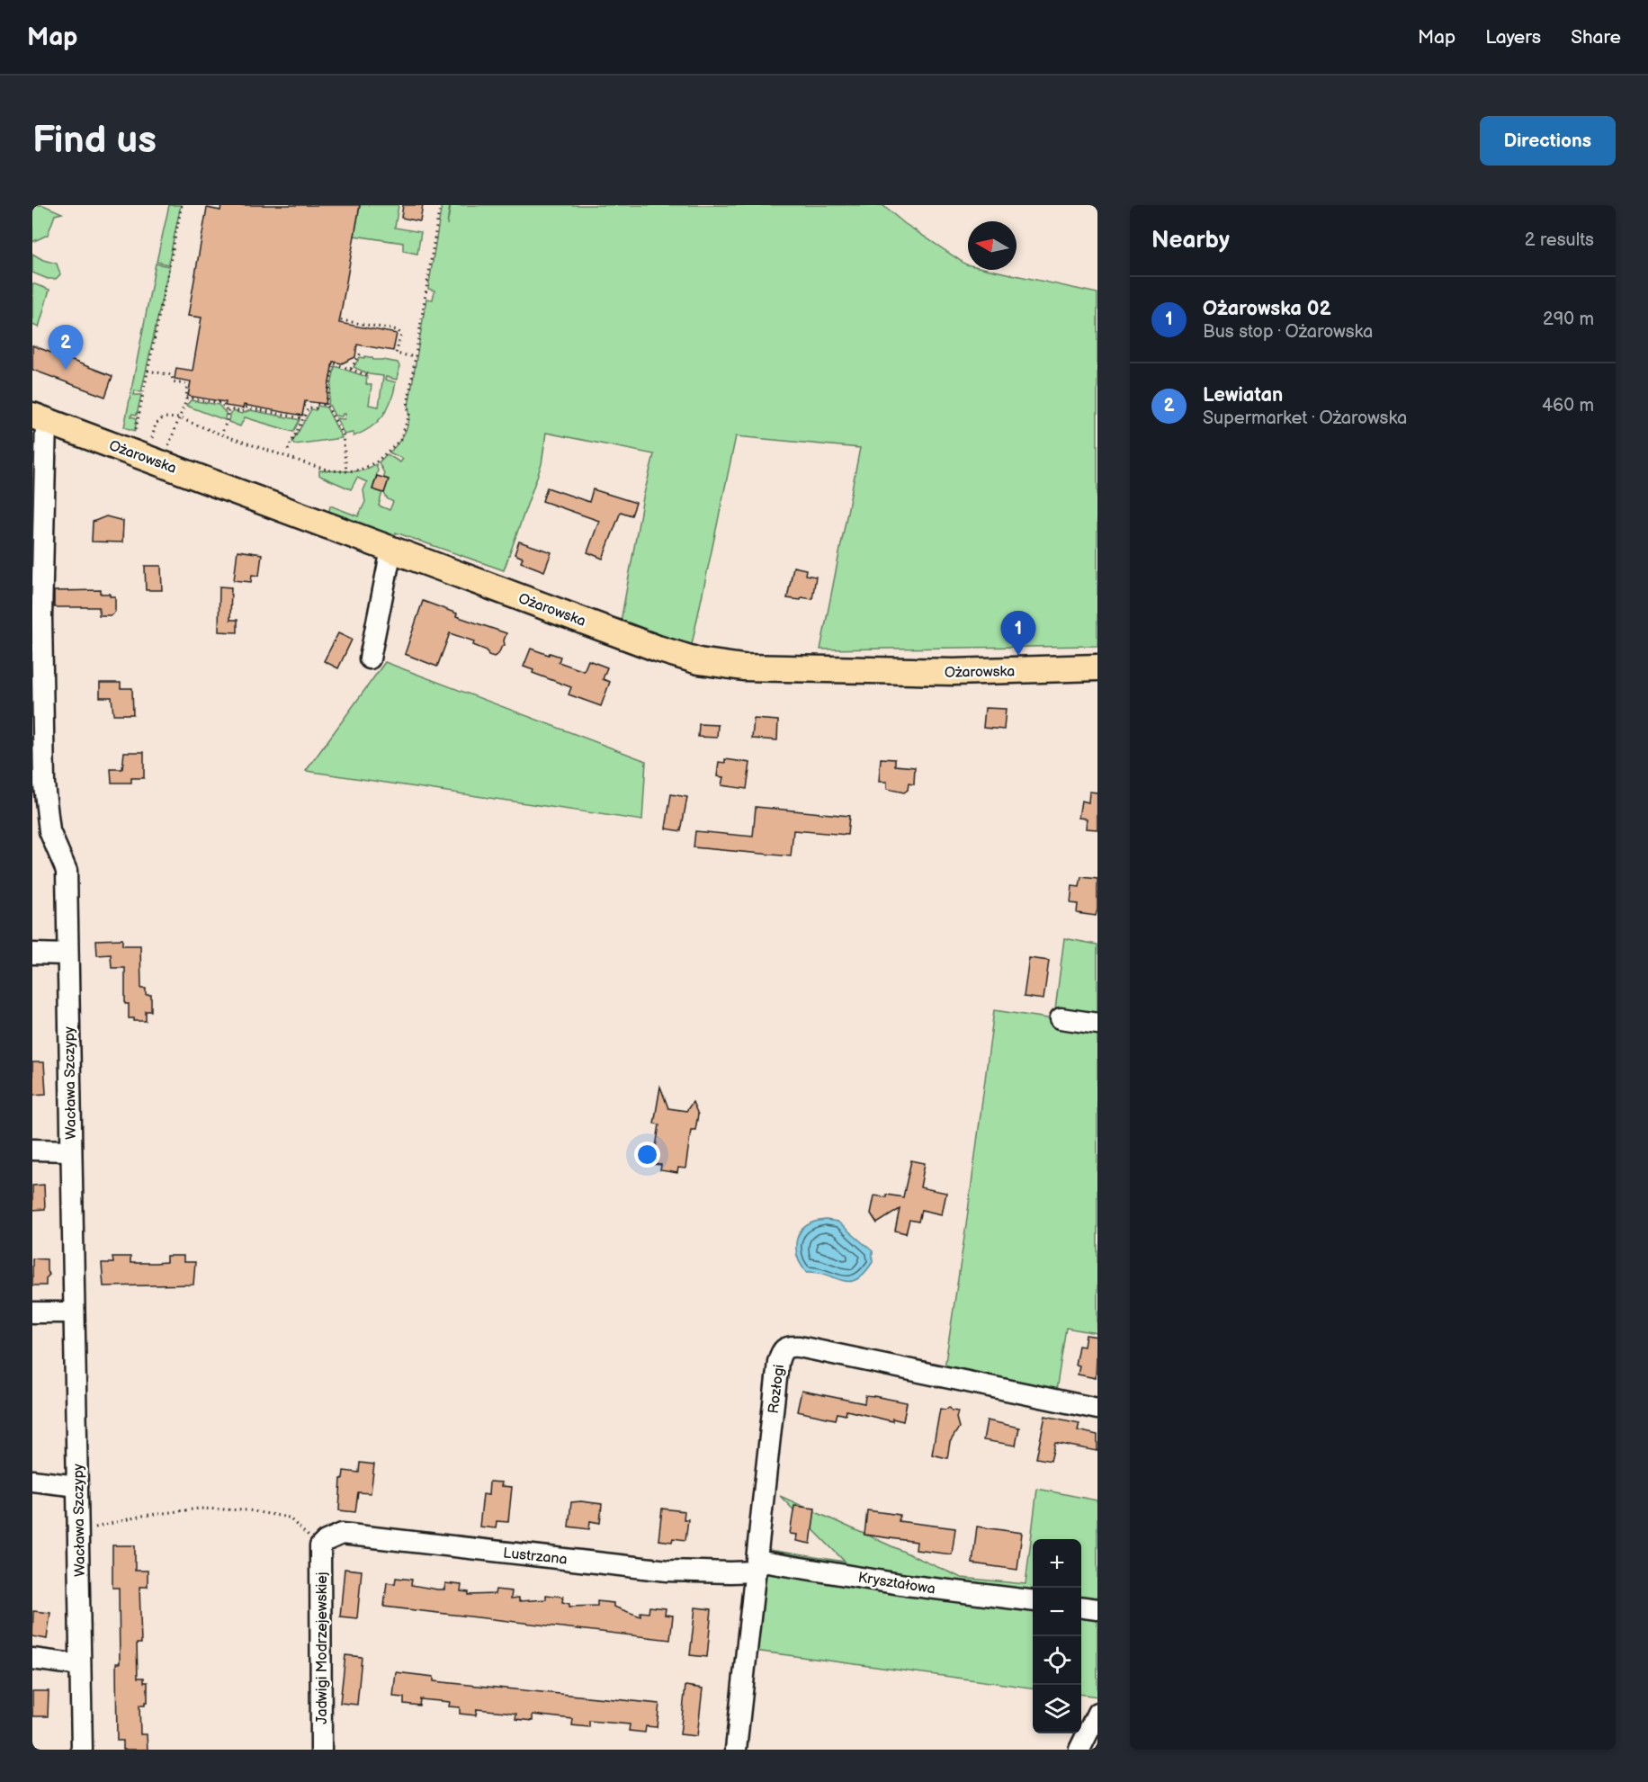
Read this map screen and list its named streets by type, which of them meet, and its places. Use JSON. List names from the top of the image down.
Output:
{
  "streets": {
    "main road": ["Ożarowska"],
    "street": [
      "Wacława Szczypy",
      "Rozłogi",
      "Lustrzana",
      "Kryształowa",
      "Jadwigi Modrzejewskiej"
    ]
  },
  "crossings": [
    ["Ożarowska", "Wacława Szczypy"],
    ["Rozłogi", "Lustrzana"],
    ["Rozłogi", "Kryształowa"],
    ["Lustrzana", "Kryształowa"],
    ["Lustrzana", "Jadwigi Modrzejewskiej"]
  ],
  "north": "left",
  "page": {
    "header": "Map",
    "nav": ["Map", "Layers", "Share"],
    "buttons": "Directions",
    "title": "Find us",
    "heading": ["Nearby", "2 results"],
    "list": [
      {
        "mark": "1",
        "name": "Ożarowska 02",
        "note": "Bus stop · Ożarowska",
        "value": "290 m"
      },
      {
        "mark": "2",
        "name": "Lewiatan",
        "note": "Supermarket · Ożarowska",
        "value": "460 m"
      }
    ],
    "pins": ["2", "1"],
    "map_buttons": ["+", "−"]
  }
}
